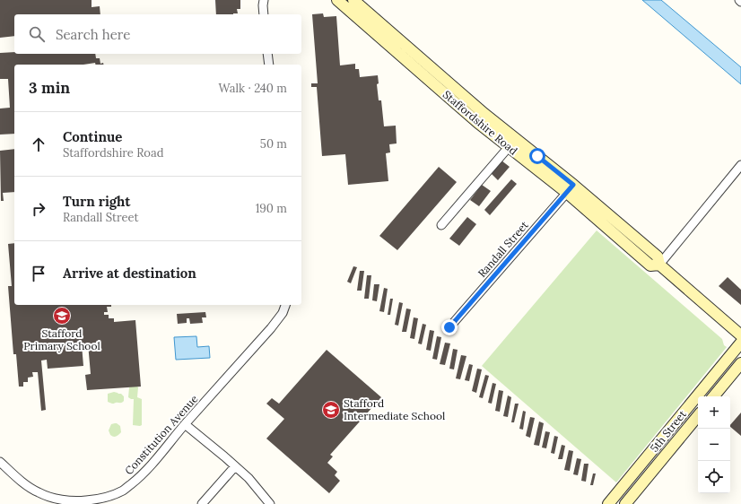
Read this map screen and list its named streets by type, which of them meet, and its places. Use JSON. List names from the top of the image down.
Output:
{
  "streets": {
    "main road": ["Staffordshire Road", "5th Street"],
    "street": ["Randall Street", "Constitution Avenue"]
  },
  "crossings": [
    ["Staffordshire Road", "Randall Street"]
  ],
  "places": {
    "school or university": ["Stafford Primary School", "Stafford Intermediate School"]
  },
  "page": {
    "search": "Search here",
    "heading": ["3 min", "Walk · 240 m"],
    "list": [
      ["Continue", "Staffordshire Road", "50 m"],
      ["Turn right", "Randall Street", "190 m"],
      "Arrive at destination"
    ],
    "map_buttons": ["+", "−"]
  }
}
